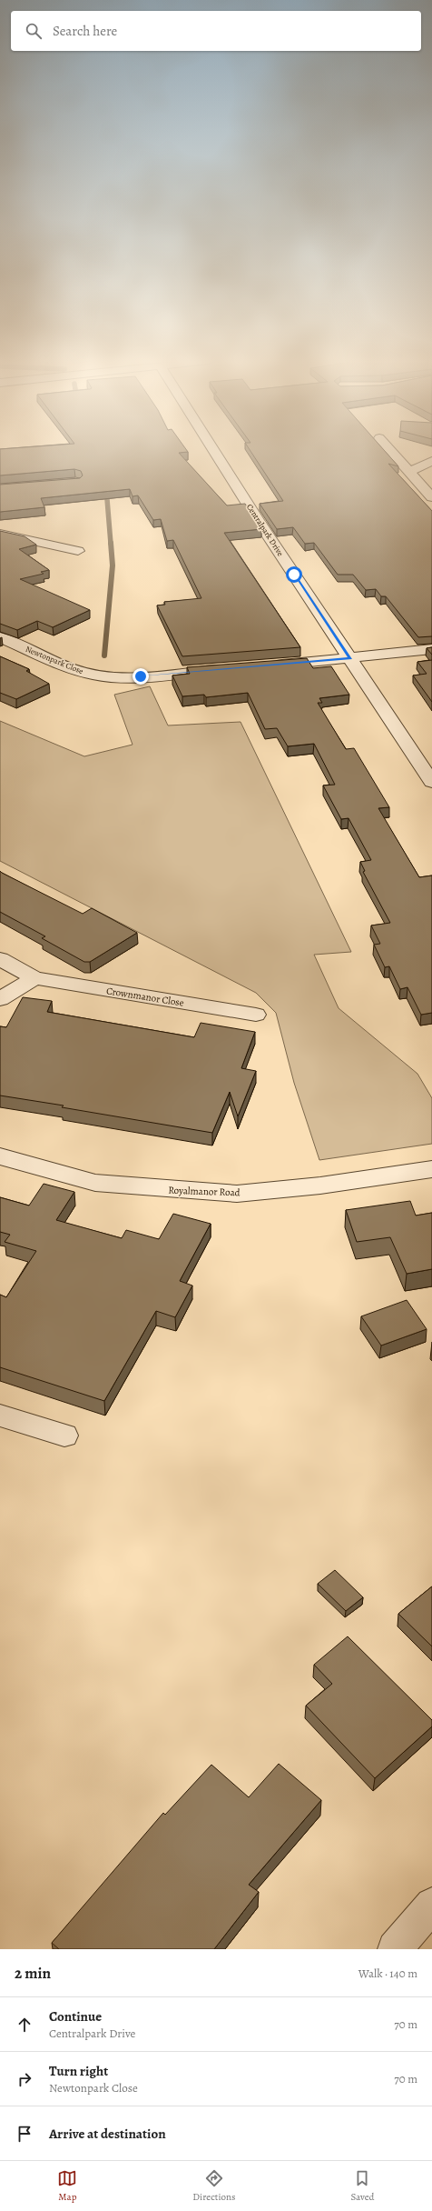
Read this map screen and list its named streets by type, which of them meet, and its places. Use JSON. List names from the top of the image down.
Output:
{
  "streets": {
    "street": [
      "Centralpark Drive",
      "Newtonpark Close",
      "Crownmanor Close",
      "Royalmanor Road"
    ]
  },
  "page": {
    "search": "Search here",
    "heading": ["2 min", "Walk · 140 m"],
    "list": [
      ["Continue", "Centralpark Drive", "70 m"],
      ["Turn right", "Newtonpark Close", "70 m"],
      "Arrive at destination"
    ],
    "nav": ["Map", "Directions", "Saved"]
  }
}
